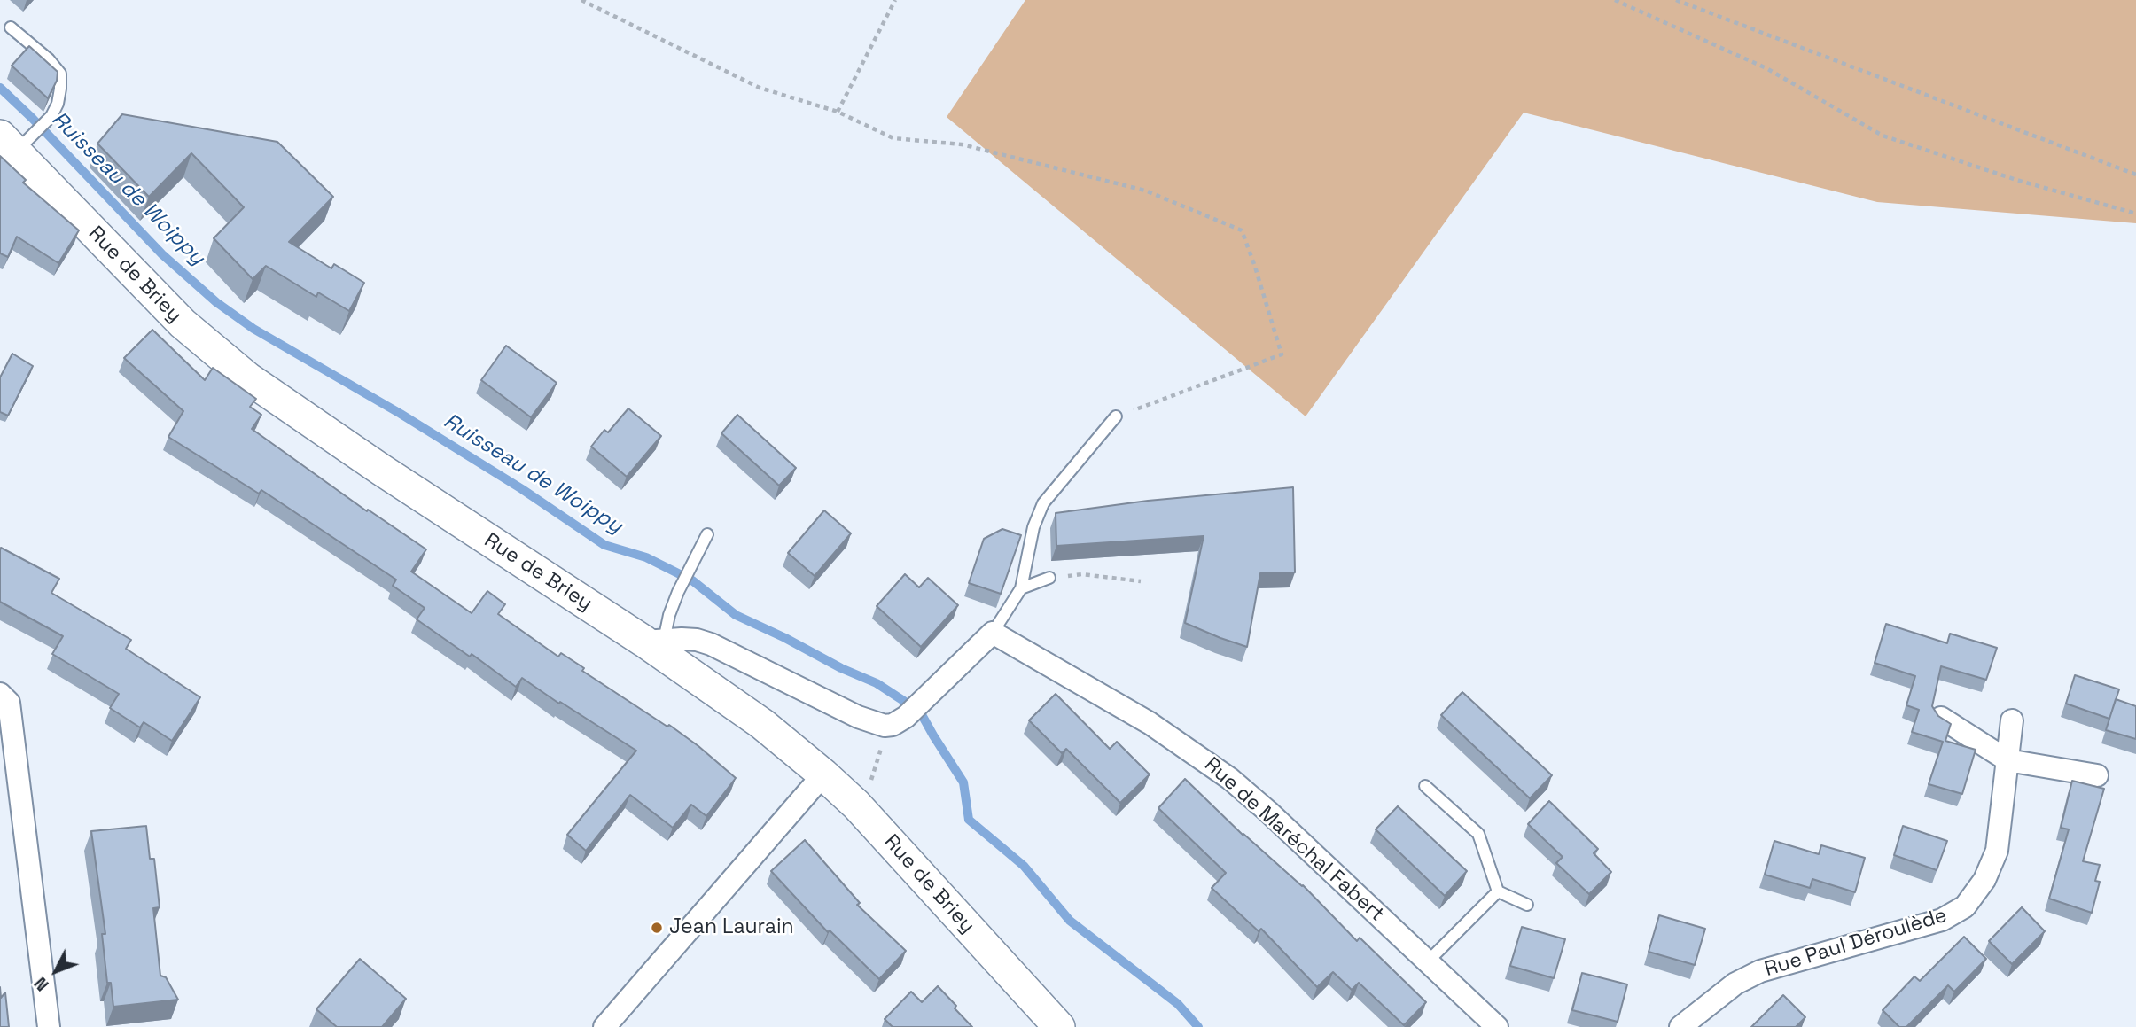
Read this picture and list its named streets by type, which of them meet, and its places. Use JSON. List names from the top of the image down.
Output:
{
  "streets": {
    "street": ["Rue de Briey", "Rue de Maréchal Fabert", "Rue Paul Déroulède"]
  },
  "water": ["Ruisseau de Woippy"],
  "places": ["Jean Laurain"],
  "north": "bottom left"
}
